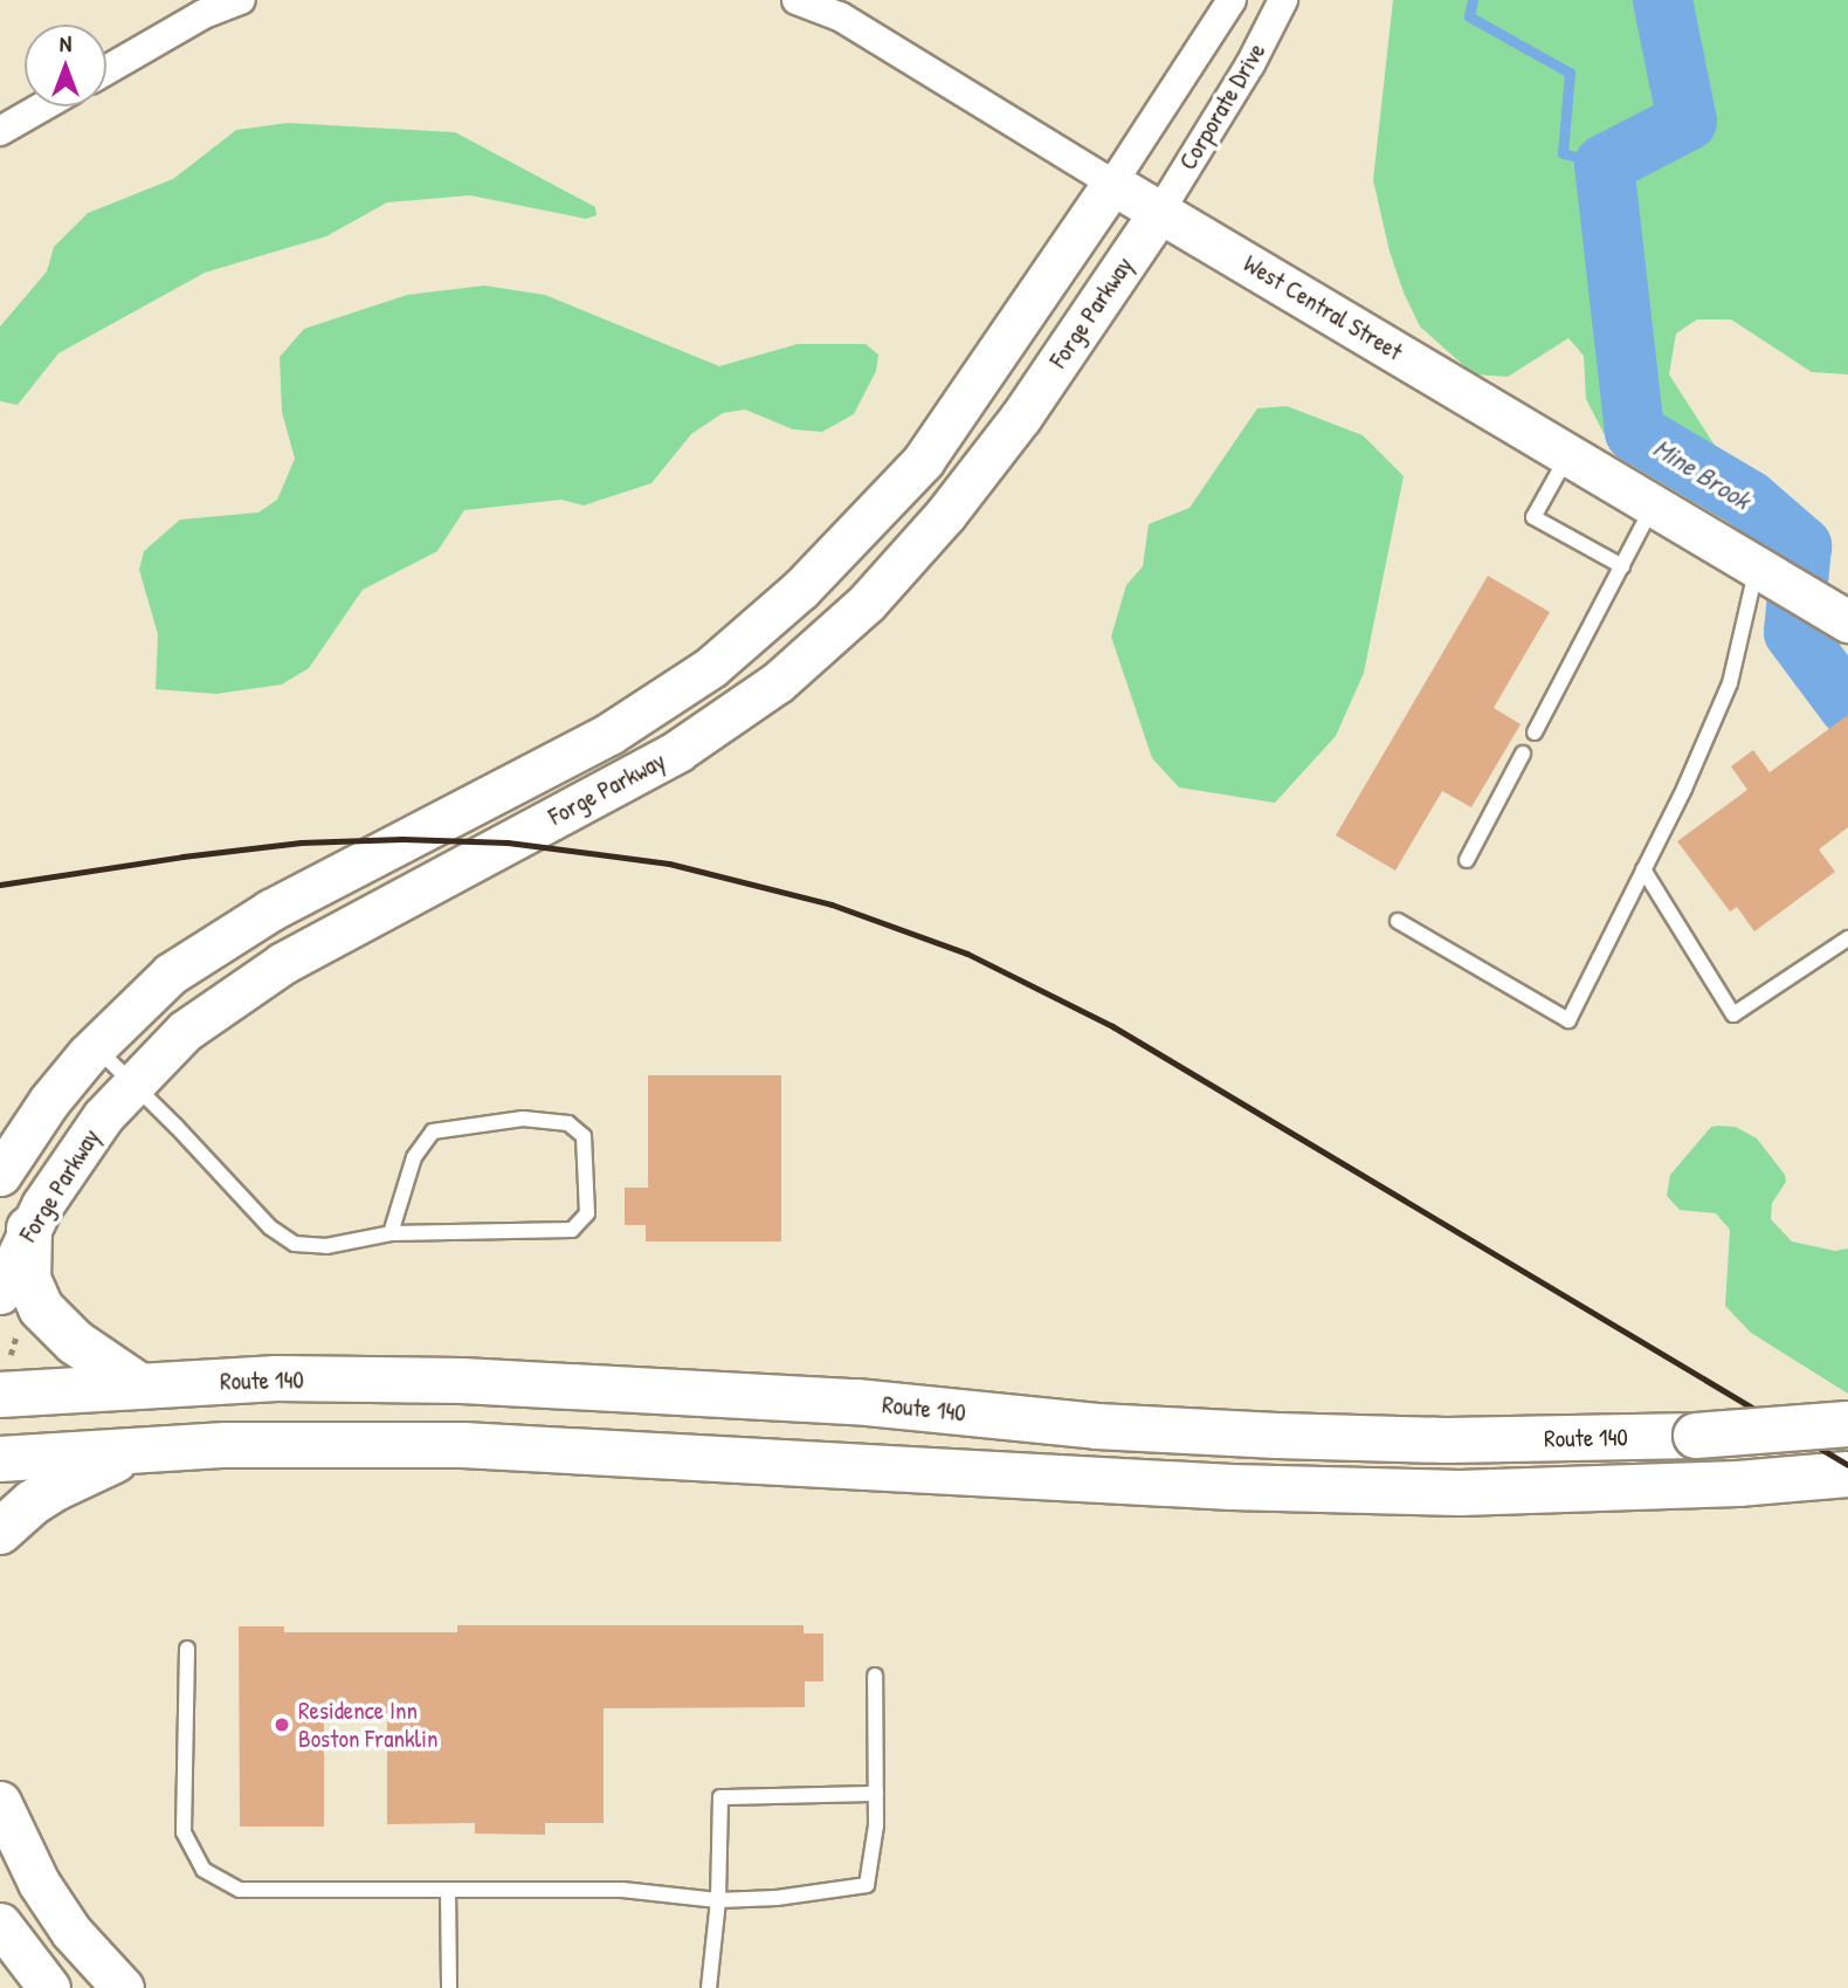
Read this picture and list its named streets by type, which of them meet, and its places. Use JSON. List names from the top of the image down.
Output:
{
  "streets": {
    "main road": ["Route 140"],
    "street": ["Corporate Drive", "West Central Street", "Forge Parkway"]
  },
  "crossings": [
    ["Corporate Drive", "West Central Street"],
    ["Corporate Drive", "Forge Parkway"],
    ["West Central Street", "Forge Parkway"]
  ],
  "water": ["Mine Brook"],
  "places": ["Residence Inn Boston Franklin"],
  "north": "top"
}
